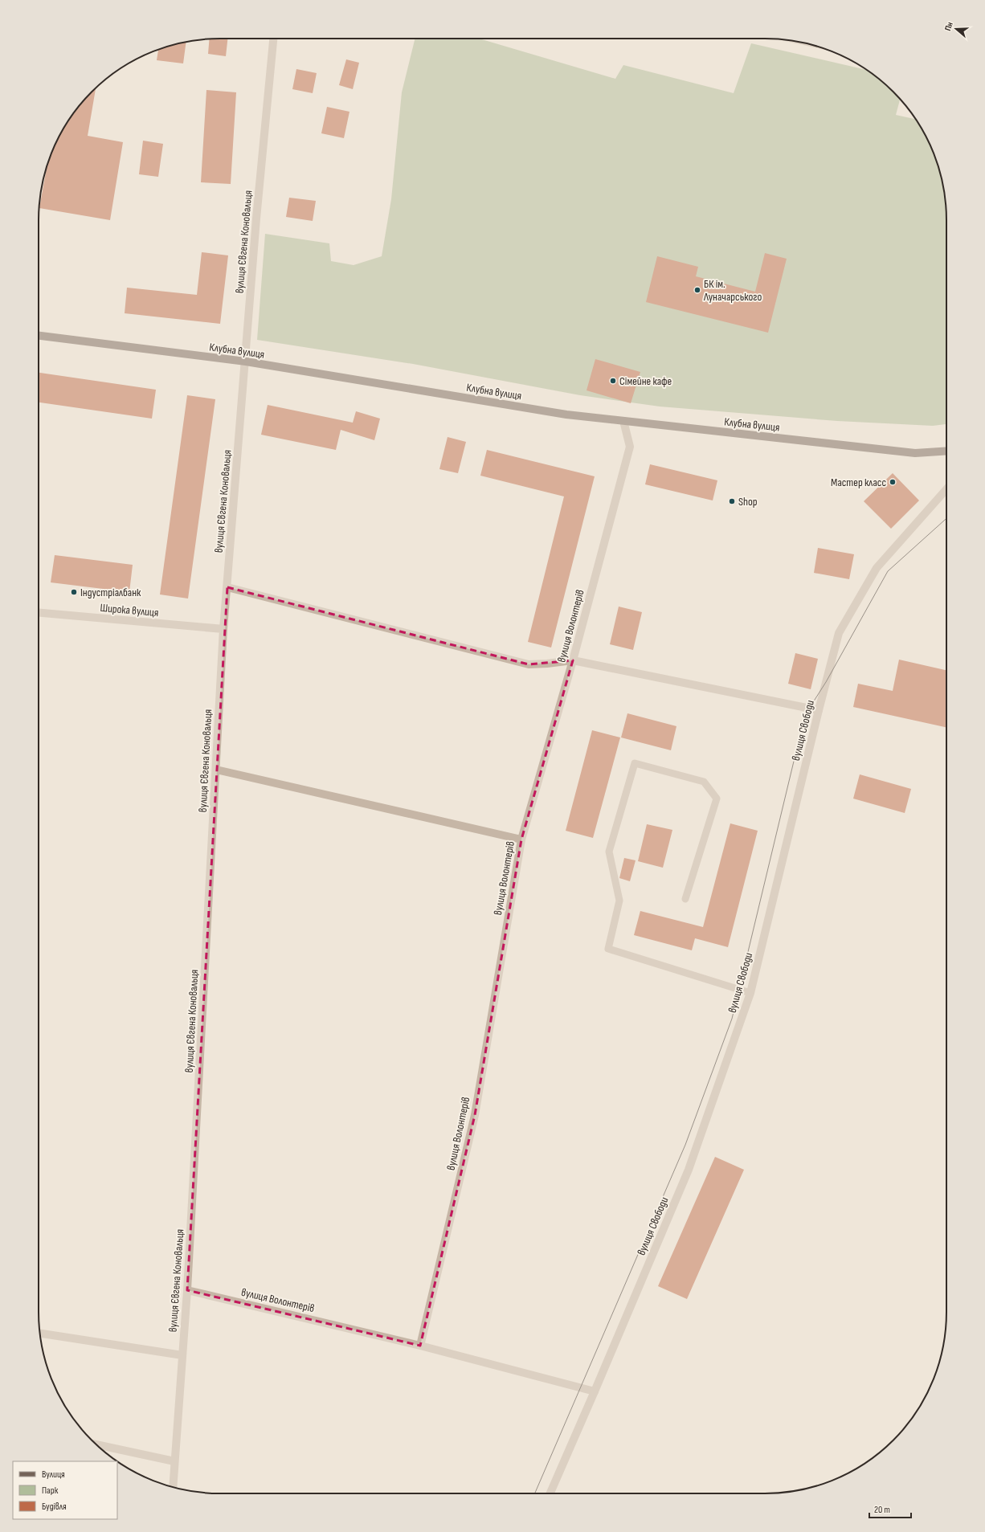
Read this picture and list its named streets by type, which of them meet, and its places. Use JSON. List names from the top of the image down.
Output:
{
  "streets": {
    "main road": ["Клубна вулиця"],
    "street": [
      "вулиця Євгена Коновальця",
      "Широка вулиця",
      "вулиця Волонтерів",
      "вулиця Свободи"
    ]
  },
  "crossings": [
    ["вулиця Євгена Коновальця", "Клубна вулиця"],
    ["вулиця Євгена Коновальця", "Широка вулиця"],
    ["вулиця Євгена Коновальця", "вулиця Волонтерів"],
    ["Клубна вулиця", "вулиця Волонтерів"],
    ["вулиця Волонтерів", "вулиця Свободи"]
  ],
  "places": [
    "БК ім. Луначарського",
    "Сімейне кафе",
    "Мастер класс",
    "Shop",
    "Індустріалбанк"
  ],
  "legend": ["Вулиця", "Парк", "Будівля"],
  "scale_bar": "20 m",
  "north": "left"
}
